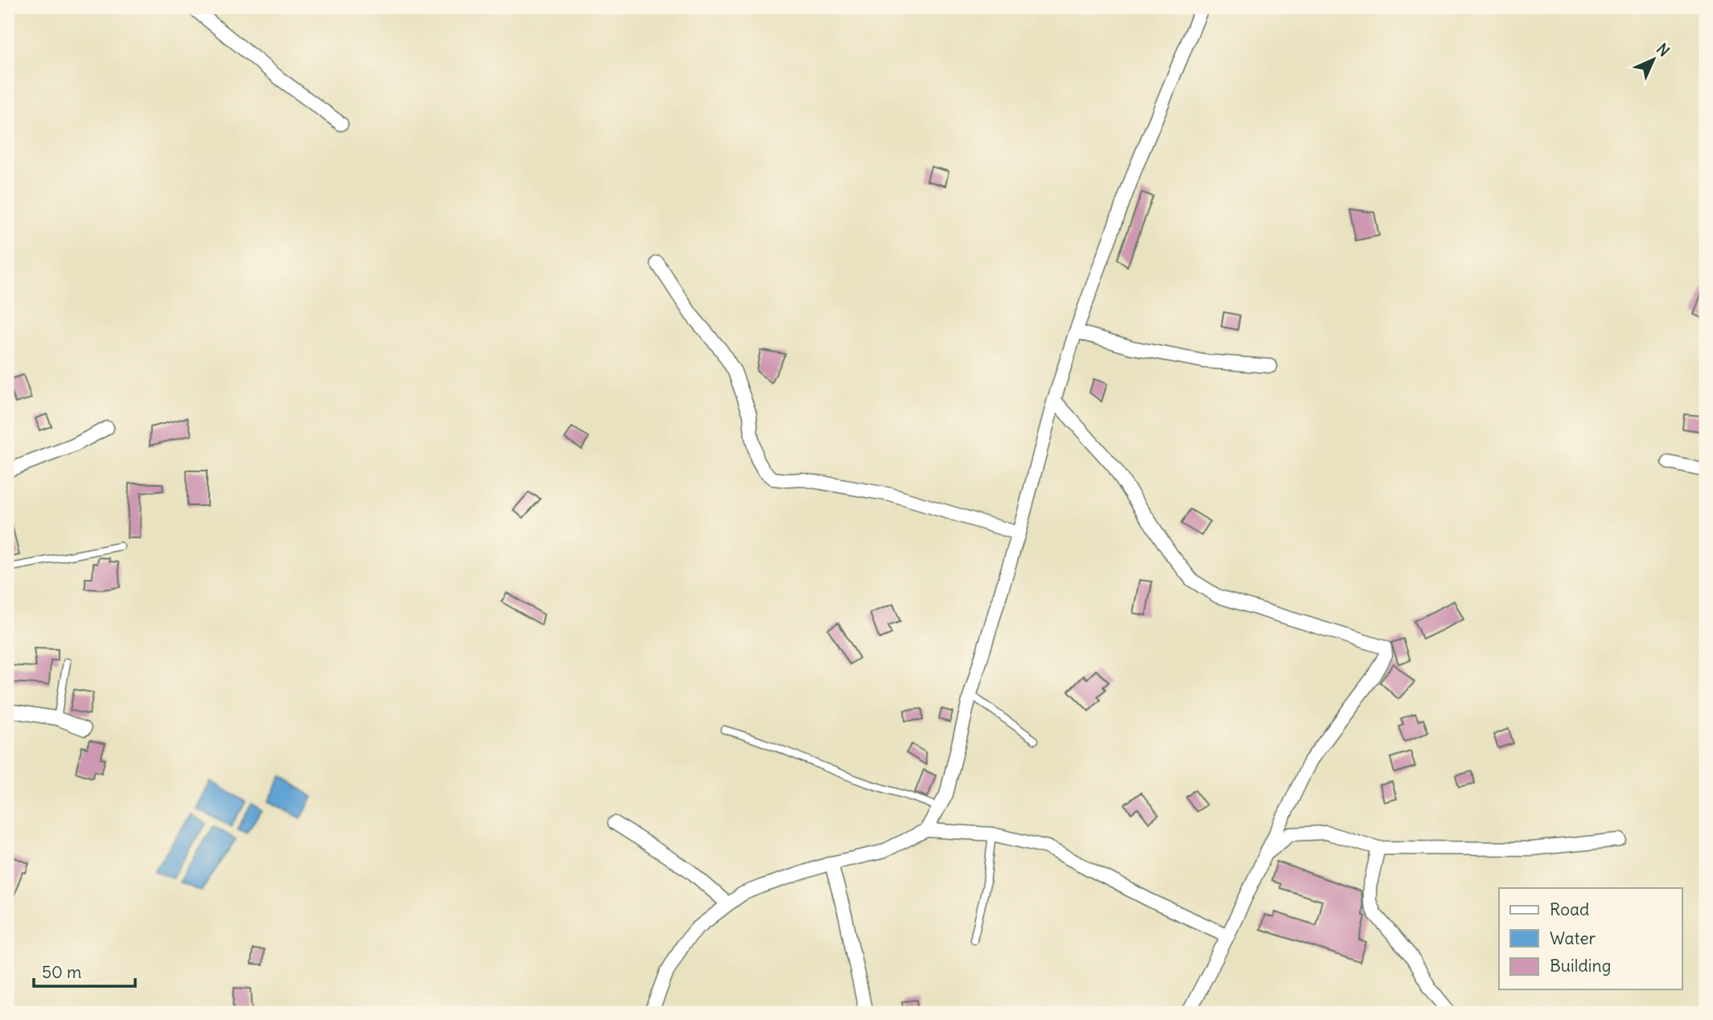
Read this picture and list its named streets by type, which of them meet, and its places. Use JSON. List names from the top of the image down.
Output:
{
  "legend": ["Road", "Water", "Building"],
  "scale_bar": "50 m",
  "north": "top right"
}
